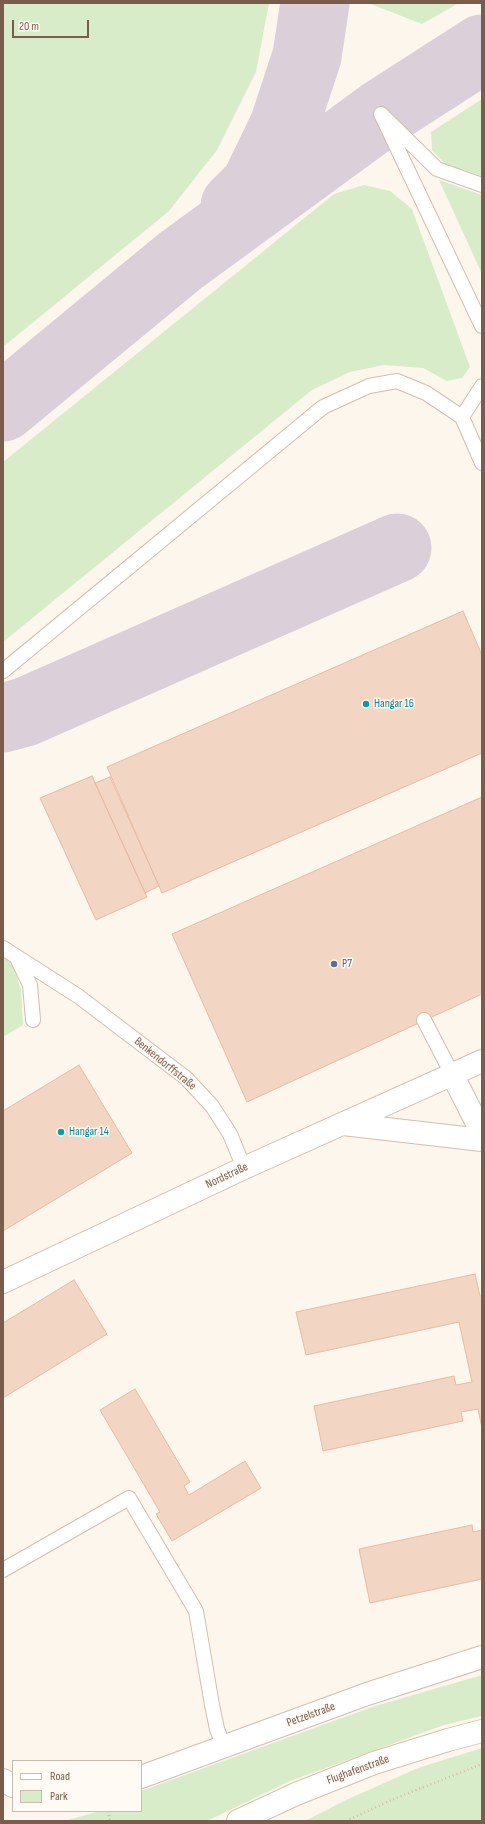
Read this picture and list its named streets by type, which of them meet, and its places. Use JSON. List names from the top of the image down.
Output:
{
  "streets": {
    "street": ["Nordstraße", "Petzelstraße", "Flughafenstraße"],
    "lane": ["Benkendorffstraße"]
  },
  "crossings": [
    ["Benkendorffstraße", "Nordstraße"]
  ],
  "places": ["Hangar 16", "P7", "Hangar 14"],
  "legend": ["Road", "Park"],
  "scale_bar": "20 m"
}
